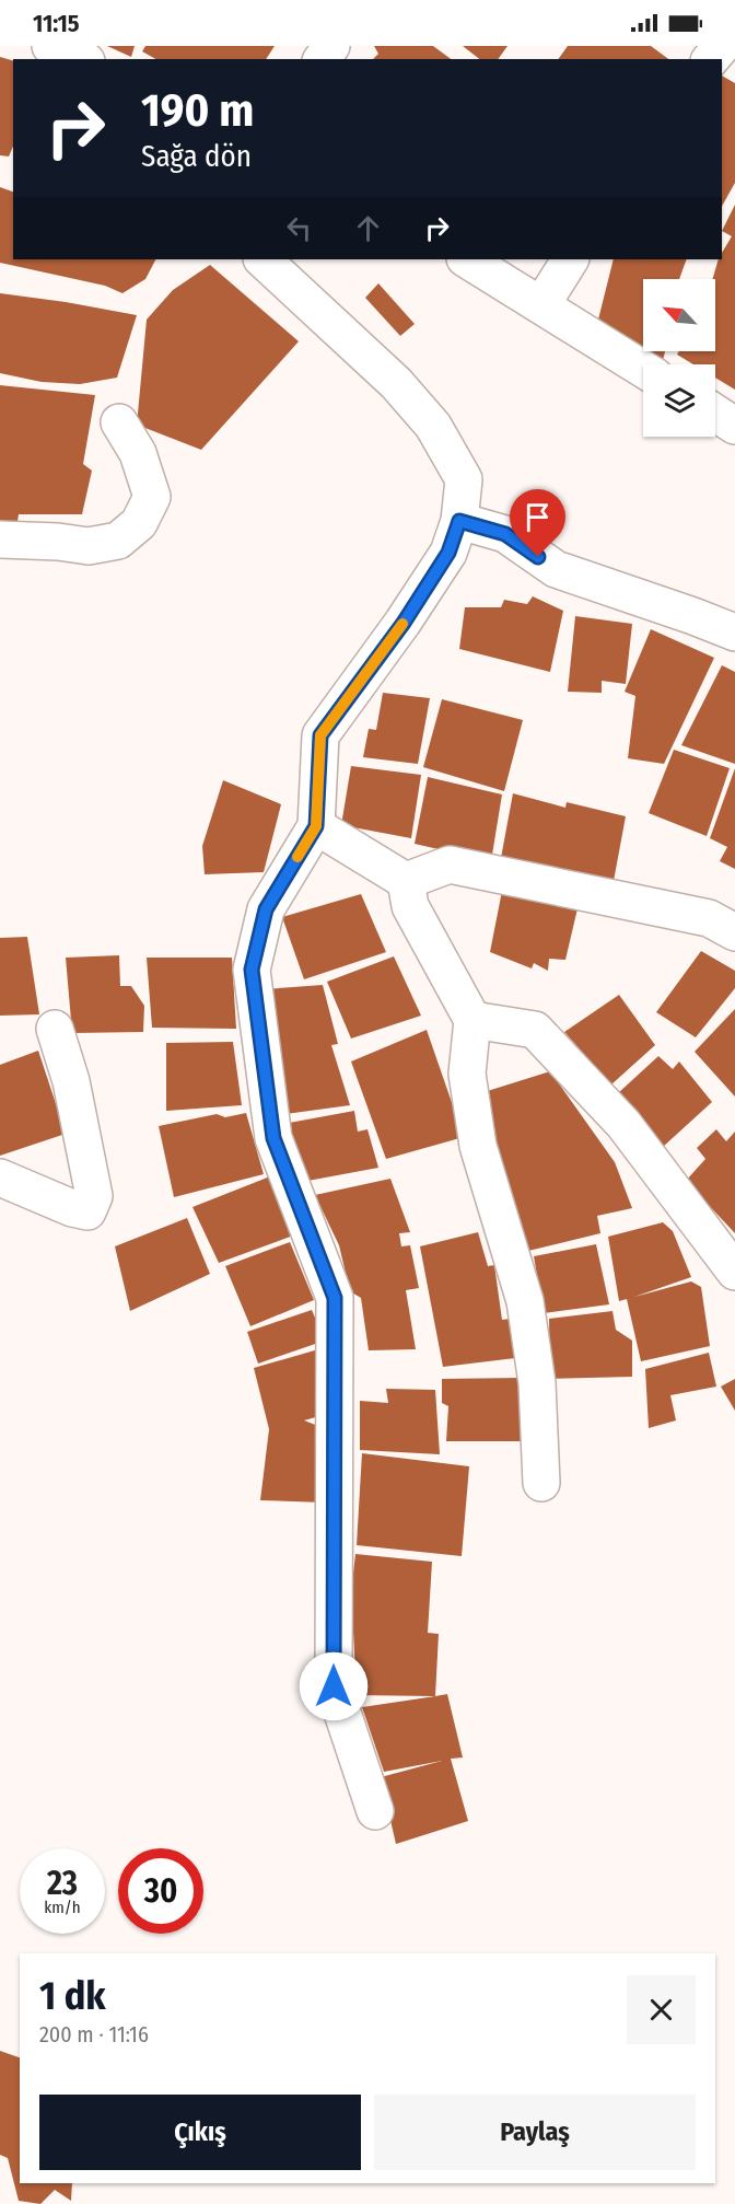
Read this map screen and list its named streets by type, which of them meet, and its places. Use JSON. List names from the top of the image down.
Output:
{
  "north": "top left",
  "page": {
    "status": "11:15",
    "turn": ["190 m", "Sağa dön"],
    "speed": "23 km/h",
    "limit": "30",
    "heading": ["1 dk", "200 m · 11:16"],
    "buttons": ["Çıkış", "Paylaş"]
  }
}
